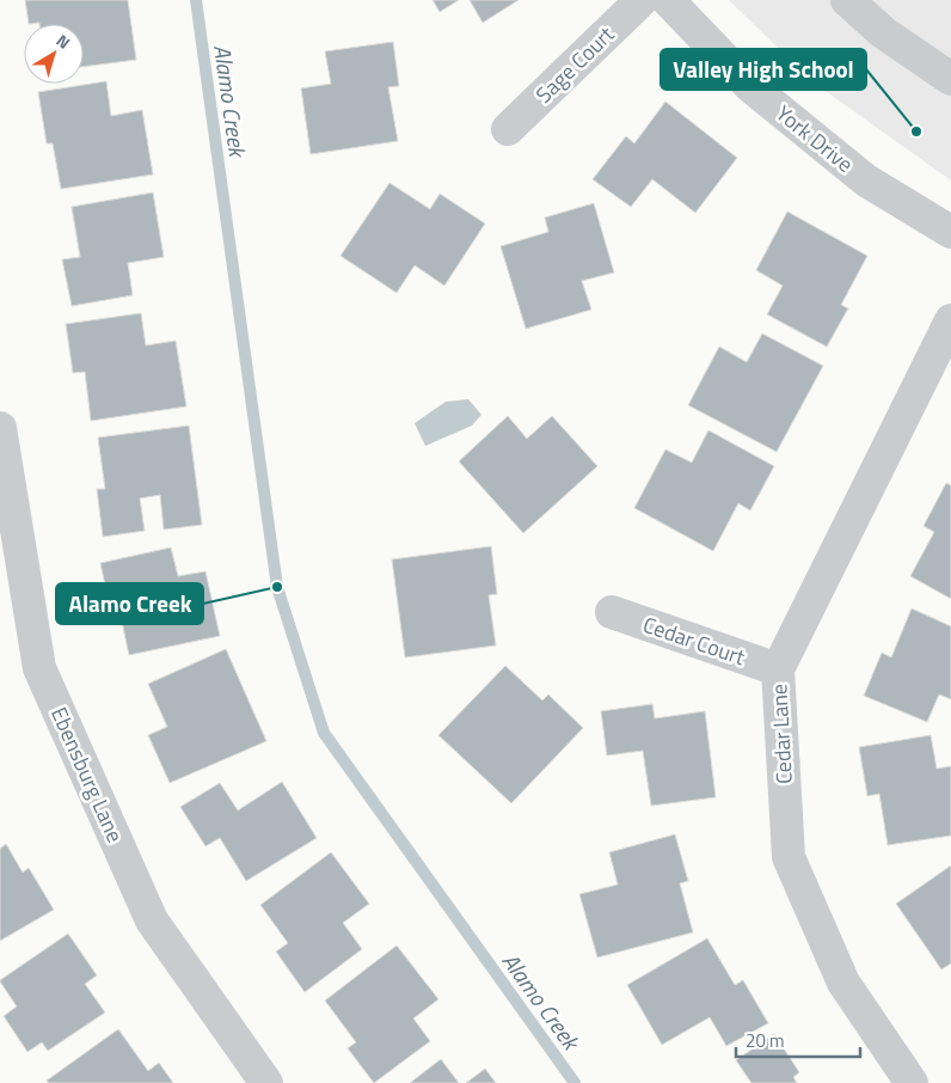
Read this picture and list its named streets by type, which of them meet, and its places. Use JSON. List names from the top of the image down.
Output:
{
  "streets": {
    "street": [
      "Sage Court",
      "York Drive",
      "Cedar Court",
      "Cedar Lane",
      "Ebensburg Lane"
    ]
  },
  "crossings": [
    ["Cedar Court", "Cedar Lane"]
  ],
  "water": ["Alamo Creek"],
  "places": ["Valley High School", "Alamo Creek"],
  "scale_bar": "20 m",
  "north": "top right"
}
